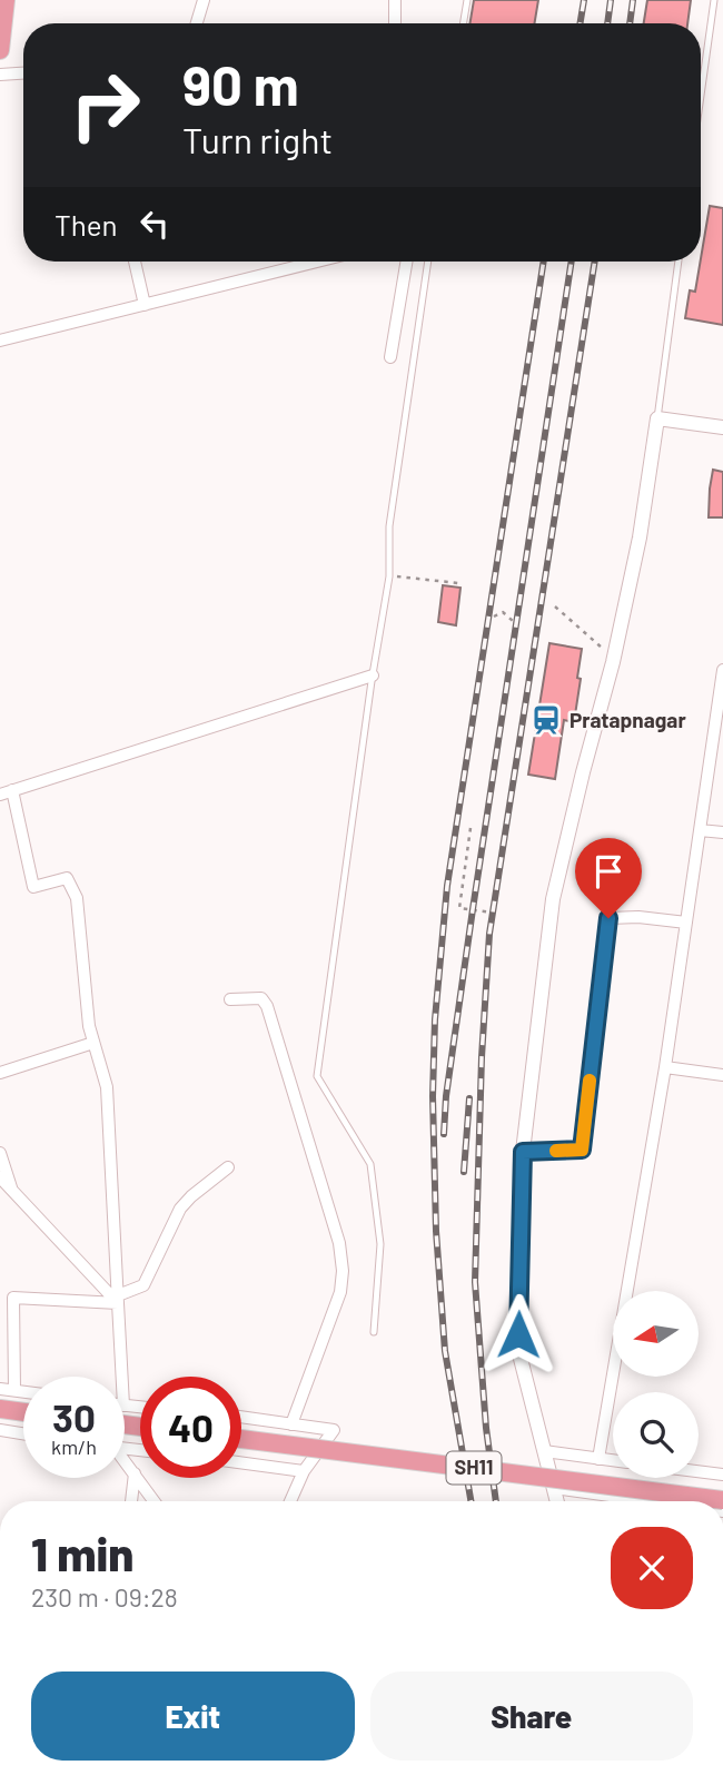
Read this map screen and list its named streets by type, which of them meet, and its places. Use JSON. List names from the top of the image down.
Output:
{
  "streets": {
    "main road": ["SH11"]
  },
  "places": {
    "station": ["Pratapnagar"]
  },
  "north": "left",
  "page": {
    "turn": ["90 m", "Turn right"],
    "then": "Then",
    "speed": "30 km/h",
    "limit": "40",
    "heading": ["1 min", "230 m · 09:28"],
    "buttons": ["Exit", "Share"]
  }
}
